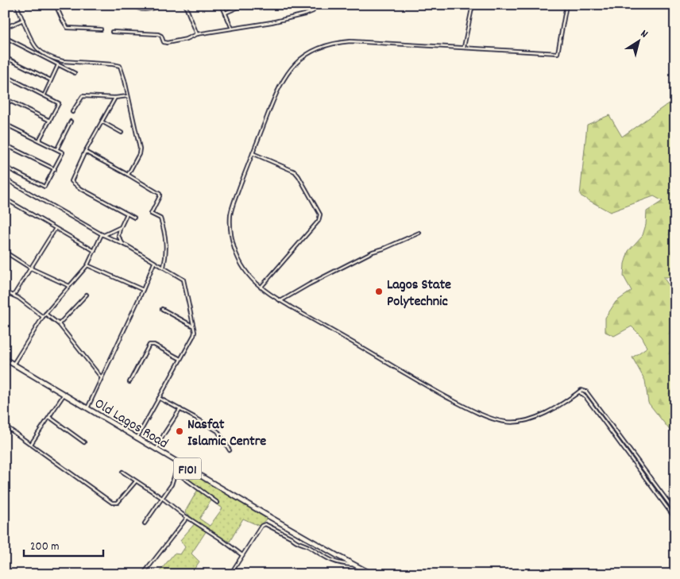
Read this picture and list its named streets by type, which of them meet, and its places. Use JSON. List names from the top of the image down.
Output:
{
  "streets": {
    "main road": ["Old Lagos Road", "F101"]
  },
  "places": ["Lagos State Polytechnic", "Nasfat Islamic Centre"],
  "scale_bar": "200 m",
  "north": "top right"
}
